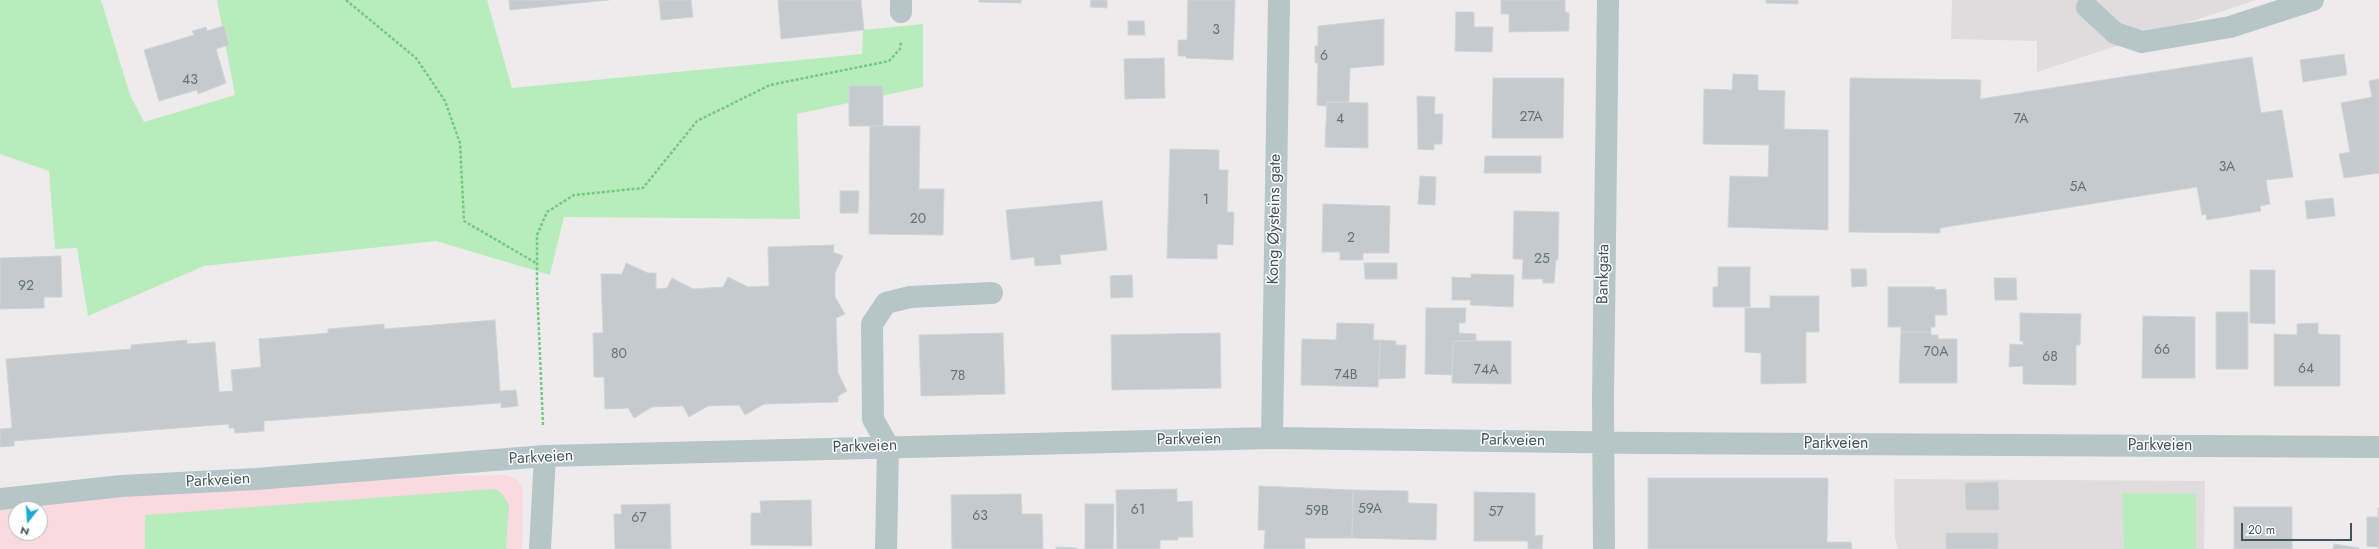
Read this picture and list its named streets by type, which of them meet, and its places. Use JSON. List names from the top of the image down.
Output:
{
  "streets": {
    "street": ["Kong Øysteins gate", "Bankgata", "Parkveien"]
  },
  "crossings": [
    ["Kong Øysteins gate", "Parkveien"],
    ["Bankgata", "Parkveien"]
  ],
  "house_numbers": [
    "3",
    "6",
    "43",
    "27A",
    "4",
    "7A",
    "3A",
    "5A",
    "1",
    "20",
    "2",
    "25",
    "92",
    "66",
    "70A",
    "80",
    "68",
    "64",
    "74A",
    "74B",
    "78",
    "59A",
    "61",
    "59B",
    "57",
    "63",
    "67"
  ],
  "scale_bar": "20 m",
  "north": "bottom"
}
